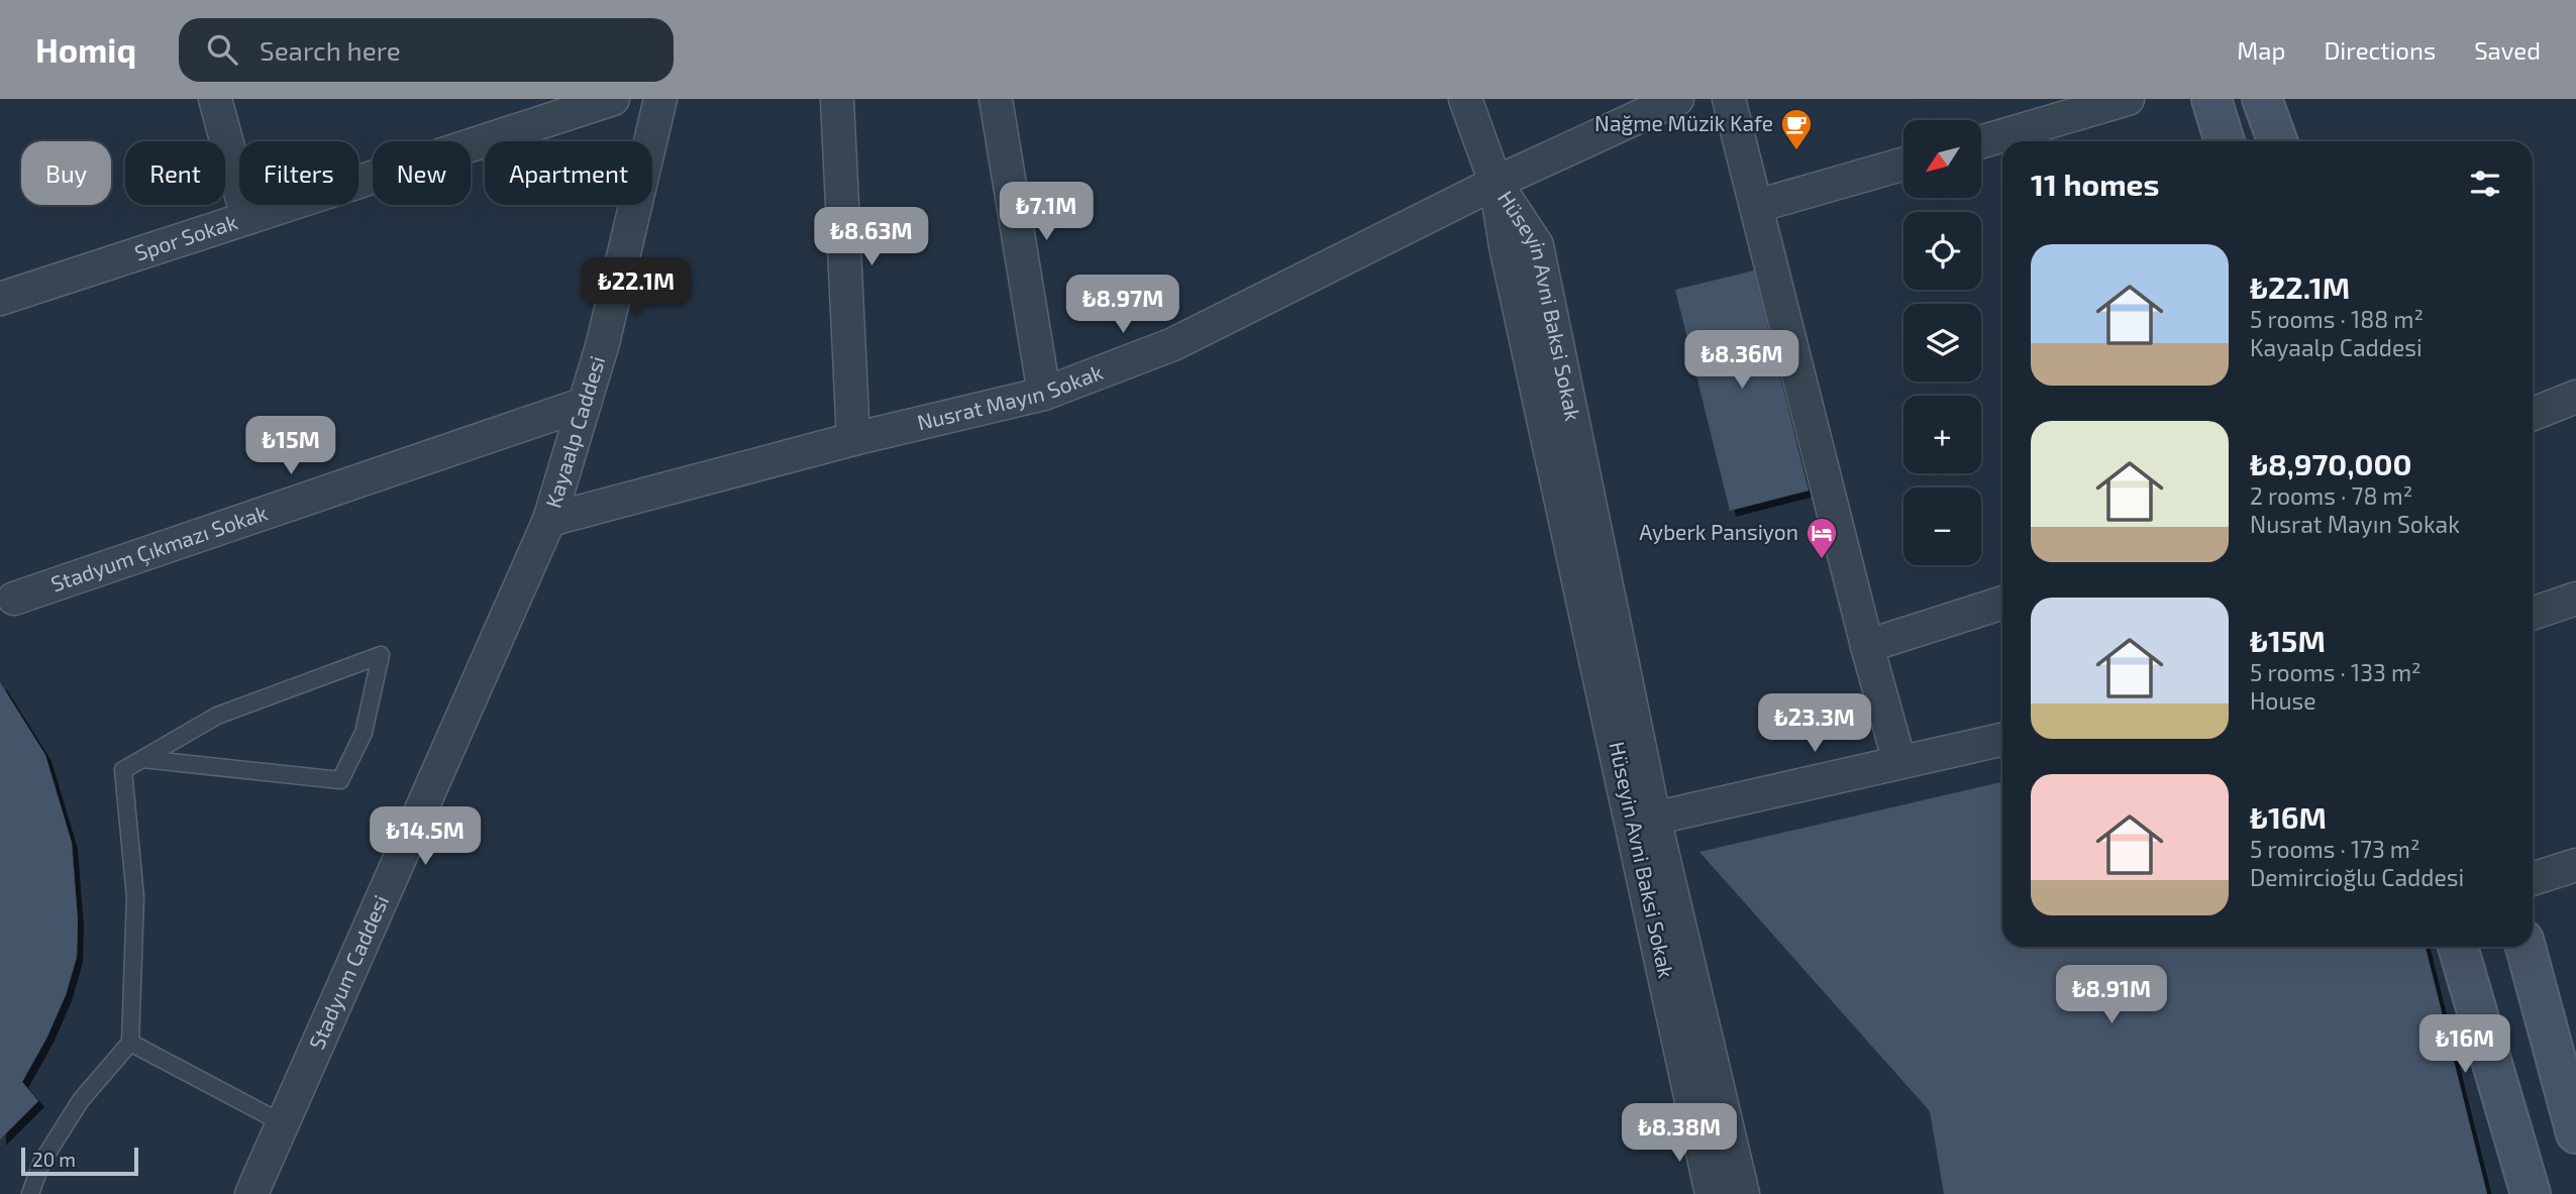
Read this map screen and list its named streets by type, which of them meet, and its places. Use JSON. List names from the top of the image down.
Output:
{
  "streets": {
    "street": [
      "Spor Sokak",
      "Hüseyin Avni Baksi Sokak",
      "Nusrat Mayın Sokak",
      "Kayaalp Caddesi",
      "Stadyum Çıkmazı Sokak",
      "Stadyum Caddesi"
    ]
  },
  "crossings": [
    ["Hüseyin Avni Baksi Sokak", "Nusrat Mayın Sokak"],
    ["Nusrat Mayın Sokak", "Kayaalp Caddesi"],
    ["Nusrat Mayın Sokak", "Stadyum Caddesi"],
    ["Kayaalp Caddesi", "Stadyum Çıkmazı Sokak"],
    ["Kayaalp Caddesi", "Stadyum Caddesi"]
  ],
  "places": {
    "cafe": ["Nağme Müzik Kafe"],
    "hotel": ["Ayberk Pansiyon"]
  },
  "scale_bar": "20 m",
  "north": "bottom left",
  "page": {
    "header": "Homiq",
    "search": "Search here",
    "nav": ["Map", "Directions", "Saved"],
    "map_buttons": ["+", "−"],
    "chip": [
      "Buy",
      "Rent",
      "Filters",
      "New",
      "Apartment"
    ],
    "heading": "11 homes",
    "price": [
      "₺7.1M",
      "₺8.63M",
      "₺22.1M",
      "₺8.97M",
      "₺8.36M",
      "₺15M",
      "₺23.3M",
      "₺14.5M",
      "₺8.91M",
      "₺16M",
      "₺8.38M"
    ],
    "list": [
      {
        "name": "₺22.1M",
        "note": "5 rooms · 188 m² · Kayaalp Caddesi"
      },
      {
        "name": "₺8,970,000",
        "note": "2 rooms · 78 m² · Nusrat Mayın Sokak"
      },
      {
        "name": "₺15M",
        "note": "5 rooms · 133 m² · House"
      },
      {
        "name": "₺16M",
        "note": "5 rooms · 173 m² · Demircioğlu Caddesi"
      }
    ],
    "scale": "20 m"
  }
}
